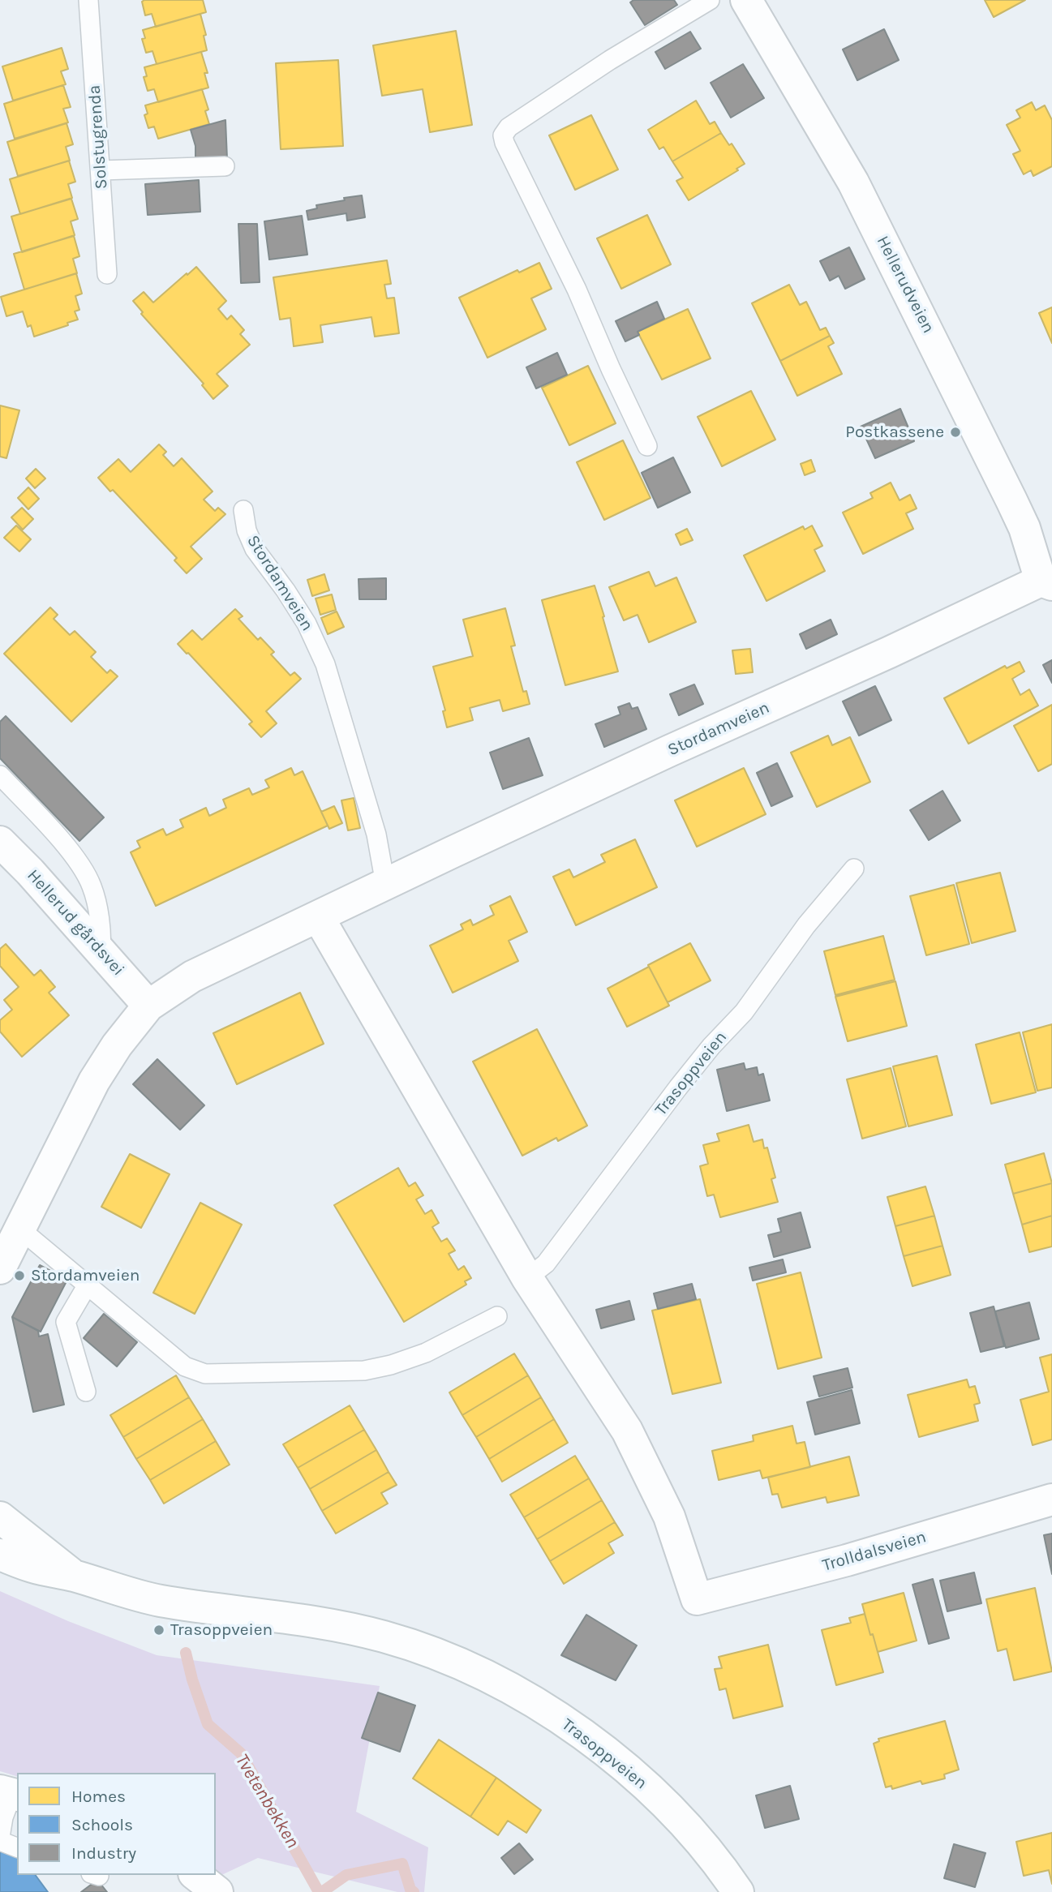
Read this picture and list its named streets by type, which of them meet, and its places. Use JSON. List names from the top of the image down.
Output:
{
  "streets": {
    "street": [
      "Hellerudveien",
      "Stordamveien",
      "Hellerud gårdsvei",
      "Trasoppveien",
      "Trolldalsveien"
    ],
    "lane": ["Solstugrenda"]
  },
  "crossings": [
    ["Hellerudveien", "Stordamveien"],
    ["Stordamveien", "Hellerud gårdsvei"],
    ["Trasoppveien", "Trolldalsveien"]
  ],
  "water": ["Tvetenbekken"],
  "places": ["Postkassene", "Stordamveien", "Trasoppveien"],
  "legend": ["Homes", "Schools", "Industry"]
}
